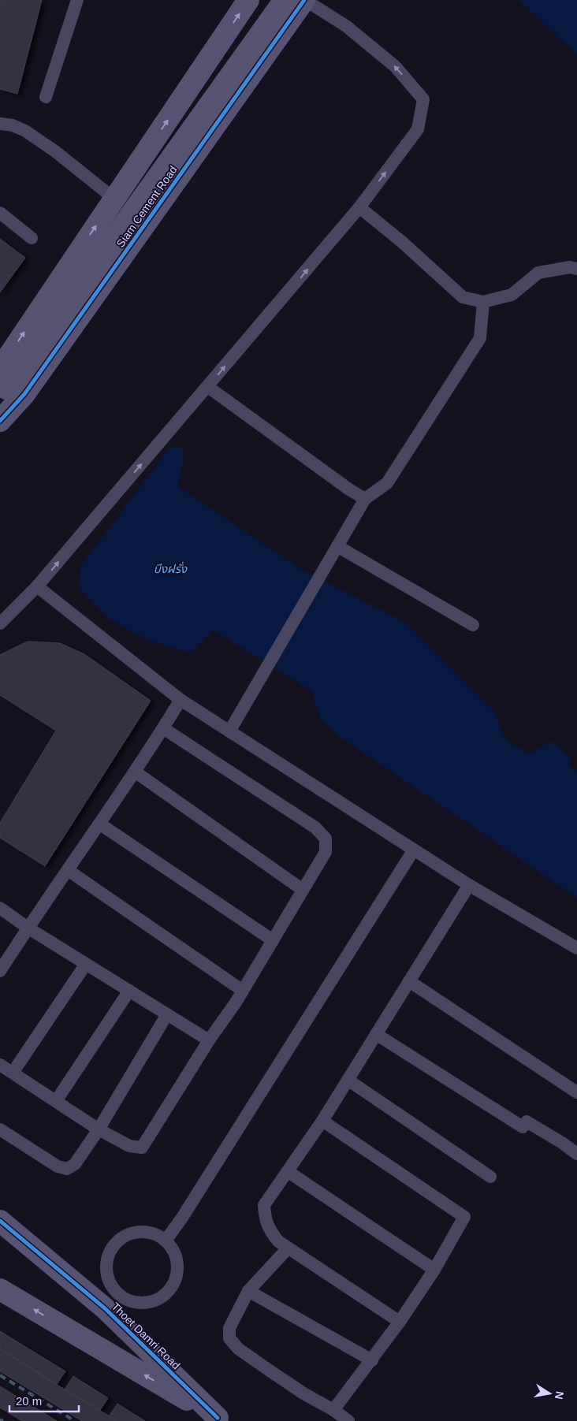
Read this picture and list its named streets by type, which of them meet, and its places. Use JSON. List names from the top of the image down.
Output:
{
  "streets": {
    "street": ["Siam Cement Road", "Thoet Damri Road"]
  },
  "water": ["บึงฝรั่ง"],
  "scale_bar": "20 m",
  "north": "right"
}
